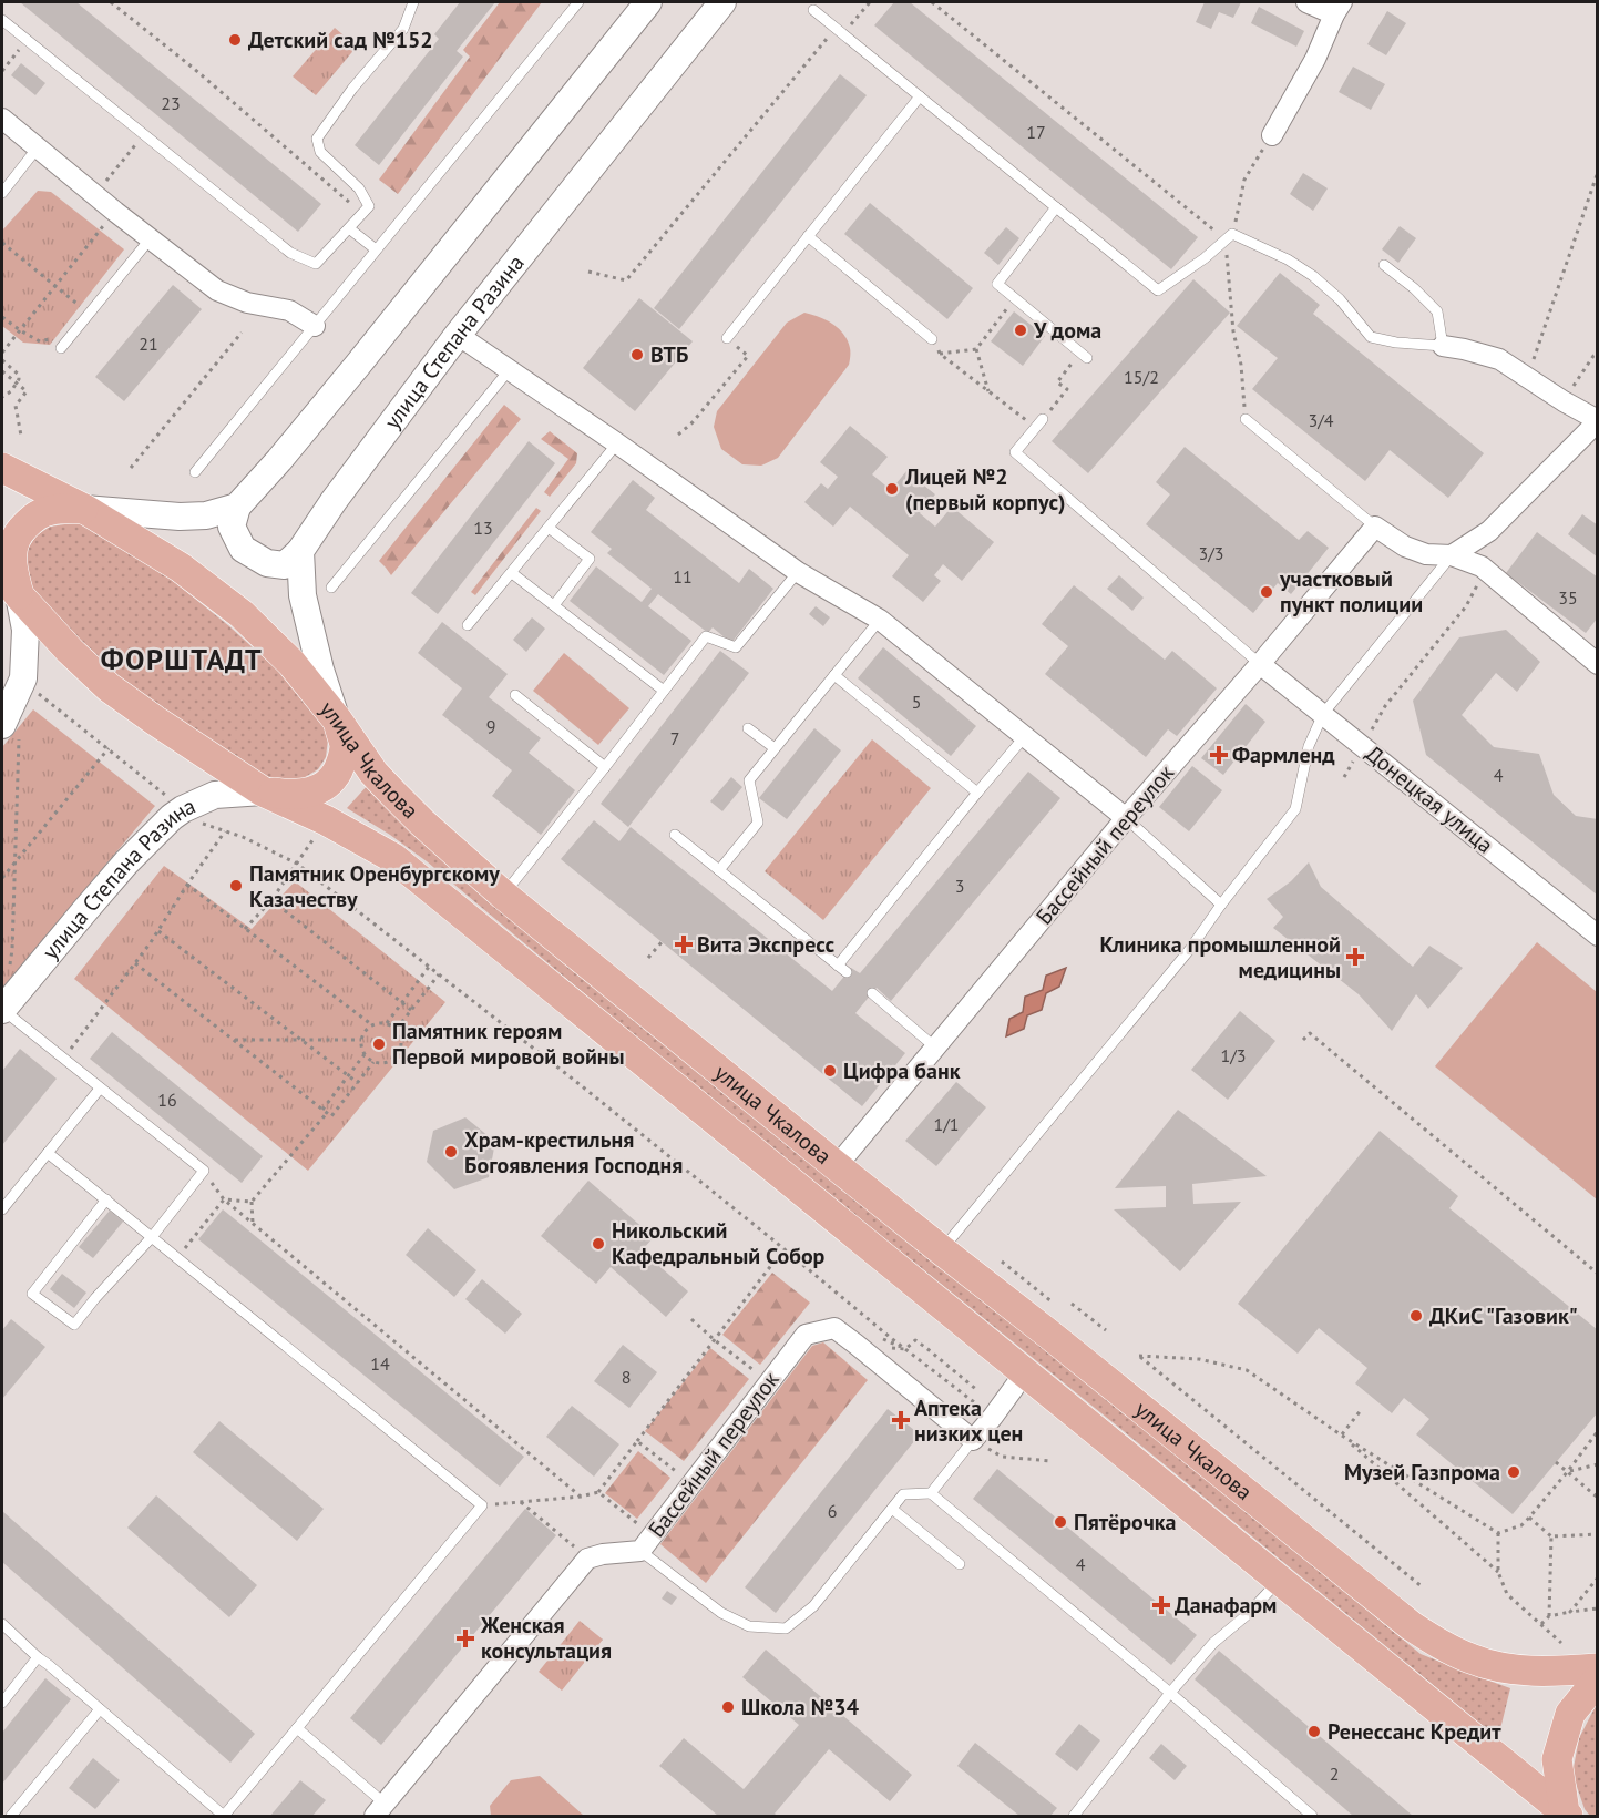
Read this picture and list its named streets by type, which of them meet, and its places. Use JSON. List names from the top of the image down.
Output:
{
  "streets": {
    "main road": ["улица Степана Разина", "улица Чкалова"],
    "street": ["Донецкая улица", "Бассейный переулок"]
  },
  "crossings": [
    ["улица Степана Разина", "улица Чкалова"],
    ["улица Чкалова", "Бассейный переулок"],
    ["Донецкая улица", "Бассейный переулок"]
  ],
  "districts": ["ФОРШТАДТ"],
  "places": {
    "other": [
      "Детский сад №152",
      "У дома",
      "ВТБ",
      "Лицей №2 (первый корпус)",
      "участковый пункт полиции",
      "Памятник Оренбургскому Казачеству",
      "Памятник героям Первой мировой войны",
      "Цифра банк",
      "Храм-крестильня Богоявления Господня",
      "Никольский Кафедральный Собор",
      "ДКиC \"Газовик\"",
      "Музей Газпрома",
      "Пятёрочка",
      "Школа №34",
      "Ренессанс Кредит"
    ],
    "health": [
      "Фармленд",
      "Вита Экспресс",
      "Клиника промышленной медицины",
      "Аптека низких цен",
      "Данафарм",
      "Женская консультация"
    ]
  },
  "house_numbers": [
    "23",
    "17",
    "21",
    "15/2",
    "3/4",
    "13",
    "3/3",
    "11",
    "35",
    "5",
    "9",
    "7",
    "4",
    "3",
    "1/3",
    "16",
    "1/1",
    "14",
    "8",
    "6",
    "4",
    "2"
  ]
}
